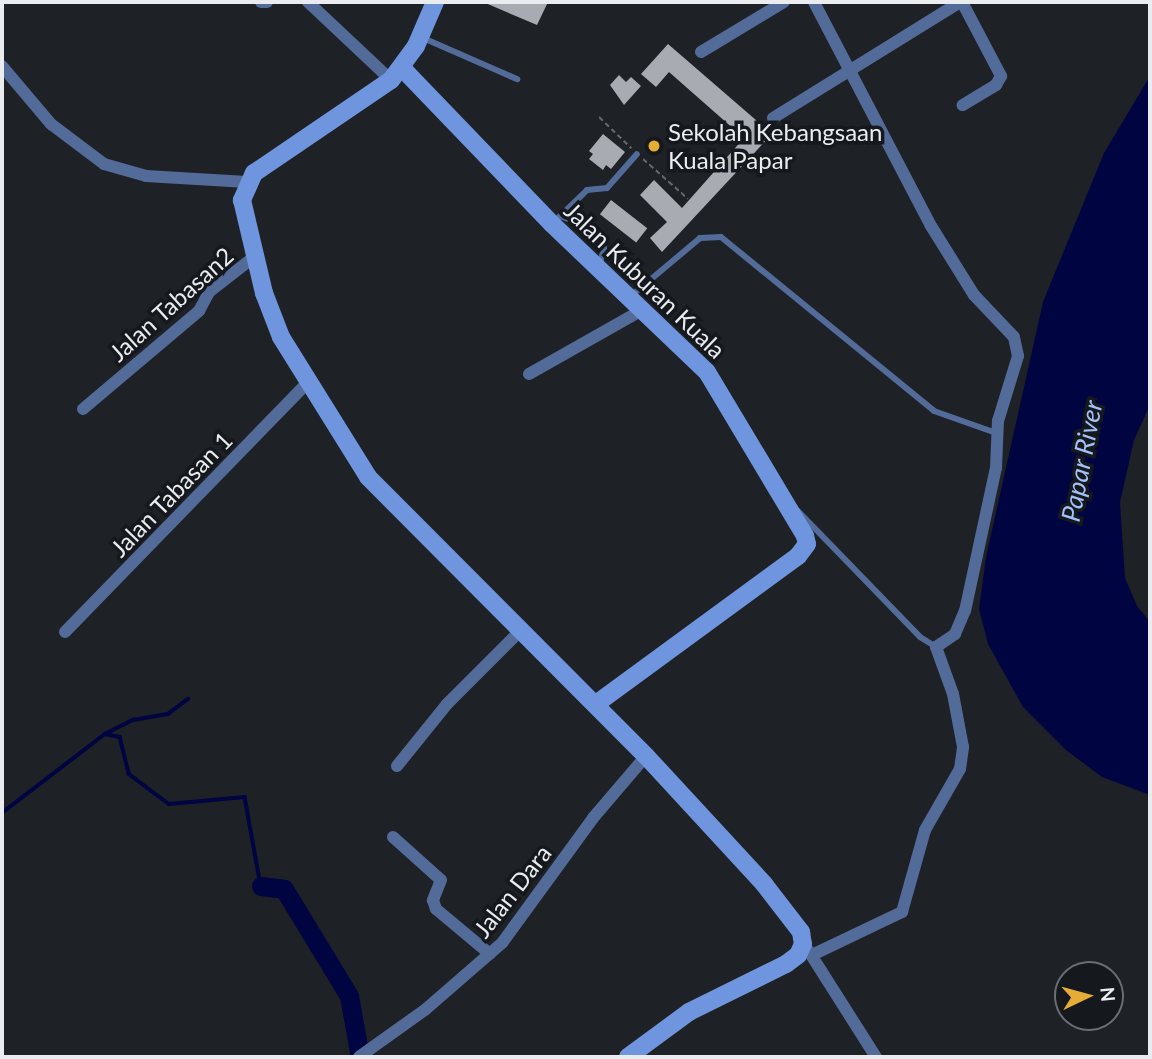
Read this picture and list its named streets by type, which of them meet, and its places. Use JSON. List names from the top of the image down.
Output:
{
  "streets": {
    "main road": ["Jalan Kuburan Kuala"],
    "street": ["Jalan Tabasan2", "Jalan Tabasan 1", "Jalan Dara"]
  },
  "water": ["Papar River"],
  "places": ["Sekolah Kebangsaan Kuala Papar"],
  "north": "right"
}
